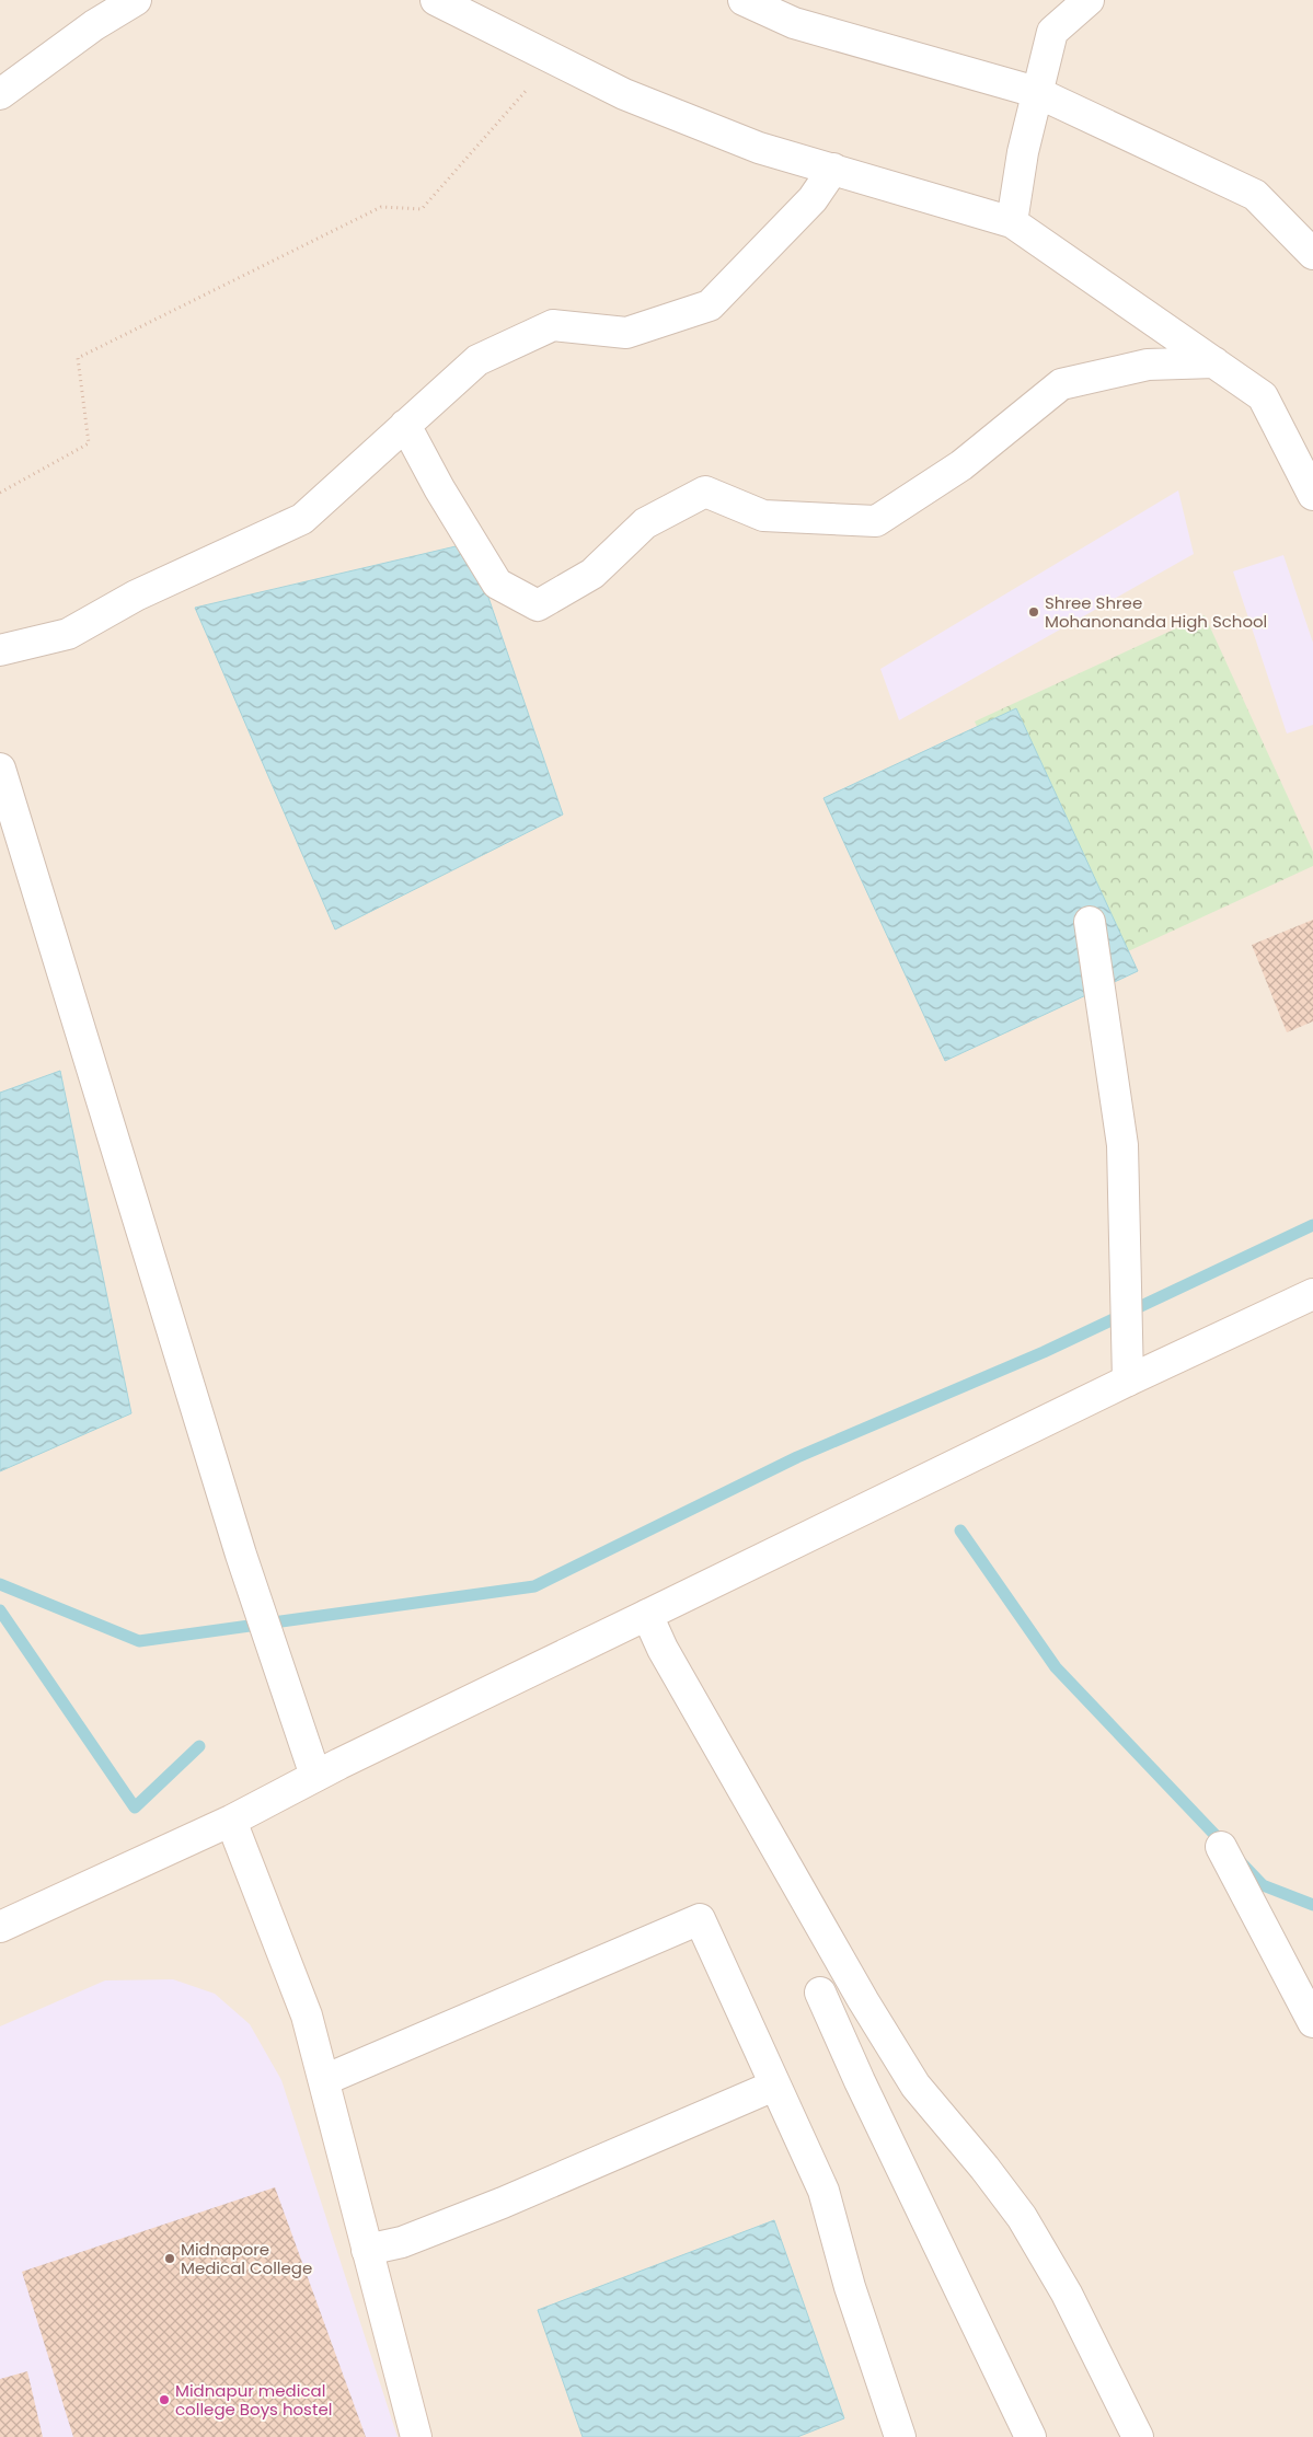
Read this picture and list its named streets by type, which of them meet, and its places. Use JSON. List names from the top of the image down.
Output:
{
  "places": ["Shree Shree Mohanonanda High School", "Midnapore Medical College", "Midnapur medical college Boys hostel"]
}
